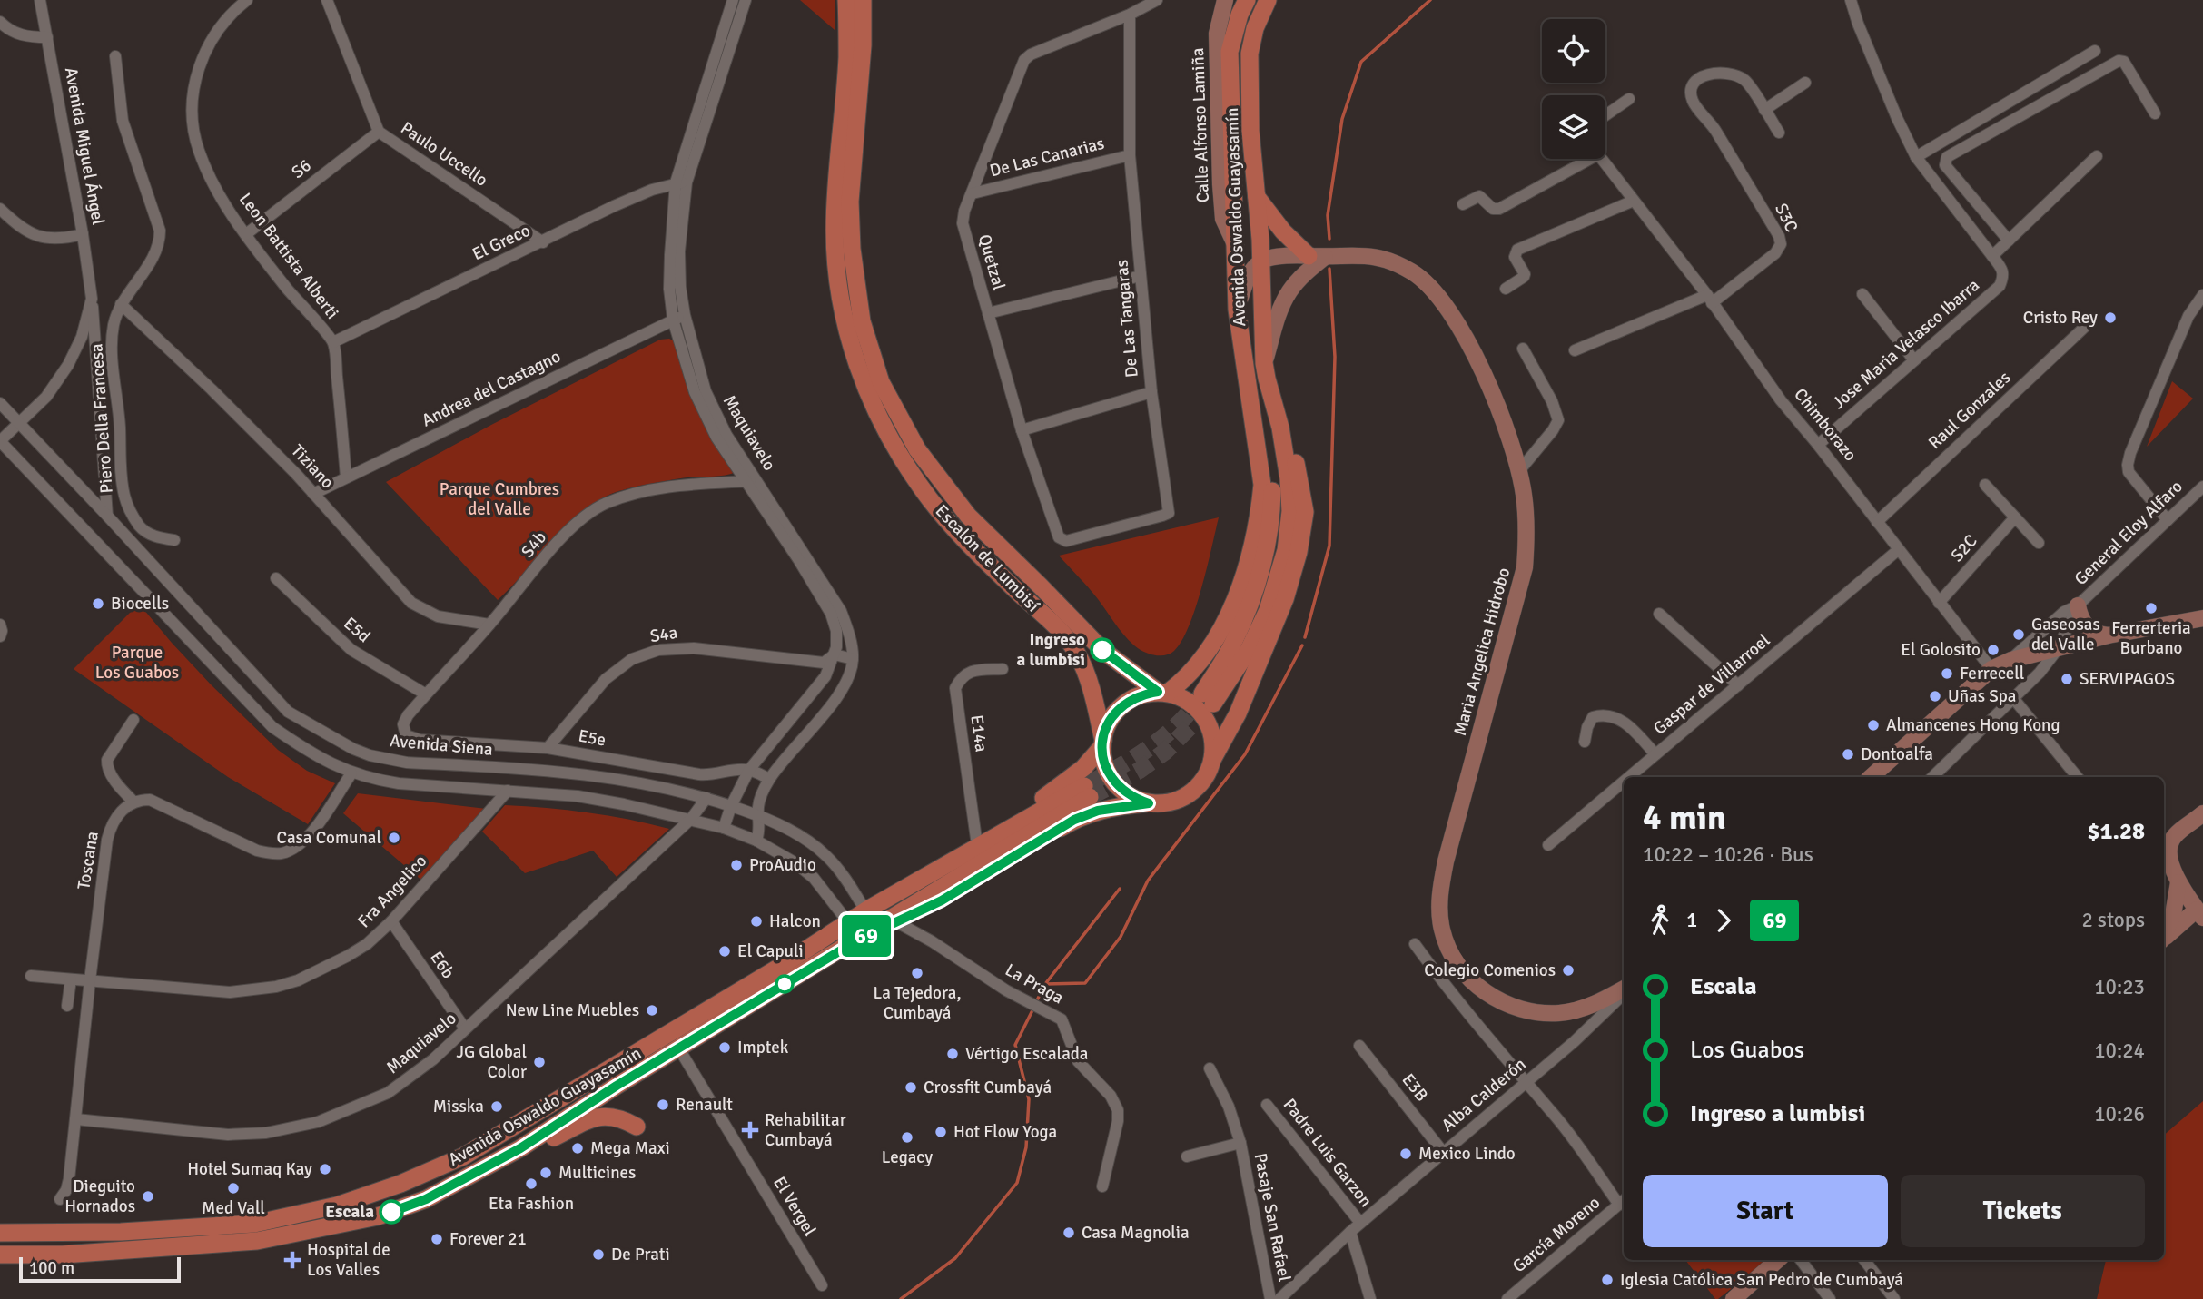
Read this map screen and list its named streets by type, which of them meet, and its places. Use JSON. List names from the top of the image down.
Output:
{
  "streets": {
    "main road": ["Avenida Oswaldo Guayasamín", "Escalón de Lumbisí"],
    "street": [
      "Calle Alfonso Lamiña",
      "Avenida Miguel Ángel",
      "Paulo Uccello",
      "De Las Canarias",
      "S6",
      "S3C",
      "El Greco",
      "Leon Battista Alberti",
      "Quetzal",
      "De Las Tangaras",
      "Jose Maria Velasco Ibarra",
      "Andrea del Castagno",
      "Raul Gonzales",
      "Piero Della Francesa",
      "Chimborazo",
      "Maquiavelo",
      "Tiziano",
      "General Eloy Alfaro",
      "S4b",
      "S2C",
      "E5d",
      "S4a",
      "Maria Angelica Hidrobo",
      "Gaspar de Villarroel",
      "E14a",
      "E5e",
      "Avenida Siena",
      "Toscana",
      "Fra Angelico",
      "E6b",
      "La Praga",
      "E3B",
      "Alba Calderón",
      "Padre Luis Garzon",
      "El Vergel",
      "Pasaje San Rafael",
      "García Moreno"
    ]
  },
  "crossings": [
    ["Calle Alfonso Lamiña", "Avenida Oswaldo Guayasamín"],
    ["Avenida Miguel Ángel", "Avenida Siena"],
    ["Paulo Uccello", "S6"],
    ["Paulo Uccello", "El Greco"],
    ["De Las Canarias", "Quetzal"],
    ["De Las Canarias", "De Las Tangaras"],
    ["S6", "Leon Battista Alberti"],
    ["Avenida Oswaldo Guayasamín", "Escalón de Lumbisí"],
    ["Avenida Oswaldo Guayasamín", "Maria Angelica Hidrobo"],
    ["Avenida Oswaldo Guayasamín", "E14a"],
    ["Avenida Oswaldo Guayasamín", "Avenida Siena"],
    ["Avenida Oswaldo Guayasamín", "La Praga"],
    ["Avenida Oswaldo Guayasamín", "El Vergel"],
    ["S3C", "Chimborazo"],
    ["El Greco", "Leon Battista Alberti"],
    ["El Greco", "Maquiavelo"],
    ["Leon Battista Alberti", "Andrea del Castagno"],
    ["Quetzal", "De Las Tangaras"],
    ["Jose Maria Velasco Ibarra", "Chimborazo"],
    ["Andrea del Castagno", "Maquiavelo"],
    ["Andrea del Castagno", "Tiziano"],
    ["Raul Gonzales", "Chimborazo"],
    ["Piero Della Francesa", "Tiziano"],
    ["Chimborazo", "S2C"],
    ["Chimborazo", "Gaspar de Villarroel"],
    ["Maquiavelo", "S4b"],
    ["Maquiavelo", "S4a"],
    ["Maquiavelo", "Avenida Siena"],
    ["Maquiavelo", "Toscana"],
    ["Maquiavelo", "E6b"],
    ["Tiziano", "S4b"],
    ["S4b", "E5d"],
    ["S4b", "E5e"],
    ["S4a", "E5e"],
    ["Toscana", "Fra Angelico"],
    ["Fra Angelico", "E6b"],
    ["E3B", "Alba Calderón"],
    ["Alba Calderón", "Padre Luis Garzon"]
  ],
  "parks": ["Parque Cumbres del Valle", "Parque Los Guabos"],
  "places": {
    "other": [
      "Cristo Rey",
      "Biocells",
      "Ferrerteria Burbano",
      "Gaseosas del Valle",
      "Ingreso a lumbisi",
      "El Golosito",
      "Ferrecell",
      "SERVIPAGOS",
      "Uñas Spa",
      "Almancenes Hong Kong",
      "Dontoalfa",
      "Casa Comunal",
      "ProAudio",
      "Halcon",
      "El Capuli",
      "Colegio Comenios",
      "La Tejedora, Cumbayá",
      "New Line Muebles",
      "Imptek",
      "Vértigo Escalada",
      "JG Global Color",
      "Crossfit Cumbayá",
      "Renault",
      "Misska",
      "Hot Flow Yoga",
      "Legacy",
      "Mega Maxi",
      "Mexico Lindo",
      "Hotel Sumaq Kay",
      "Multicines",
      "Eta Fashion",
      "Med Vall",
      "Dieguito Hornados",
      "Escala",
      "Casa Magnolia",
      "Forever 21",
      "De Prati",
      "Iglesia Católica San Pedro de Cumbayá"
    ],
    "health": ["Rehabilitar Cumbayá", "Hospital de Los Valles"]
  },
  "lines": ["bus line 69"],
  "scale_bar": "100 m",
  "page": {
    "on_map": "69",
    "heading": ["4 min", "10:22 – 10:26 · Bus", "$1.28"],
    "legs": ["1", "69", "2 stops"],
    "list": [
      {
        "name": "Escala",
        "value": "10:23"
      },
      {
        "name": "Los Guabos",
        "value": "10:24"
      },
      {
        "name": "Ingreso a lumbisi",
        "value": "10:26"
      }
    ],
    "buttons": ["Start", "Tickets"],
    "scale": "100 m"
  }
}
